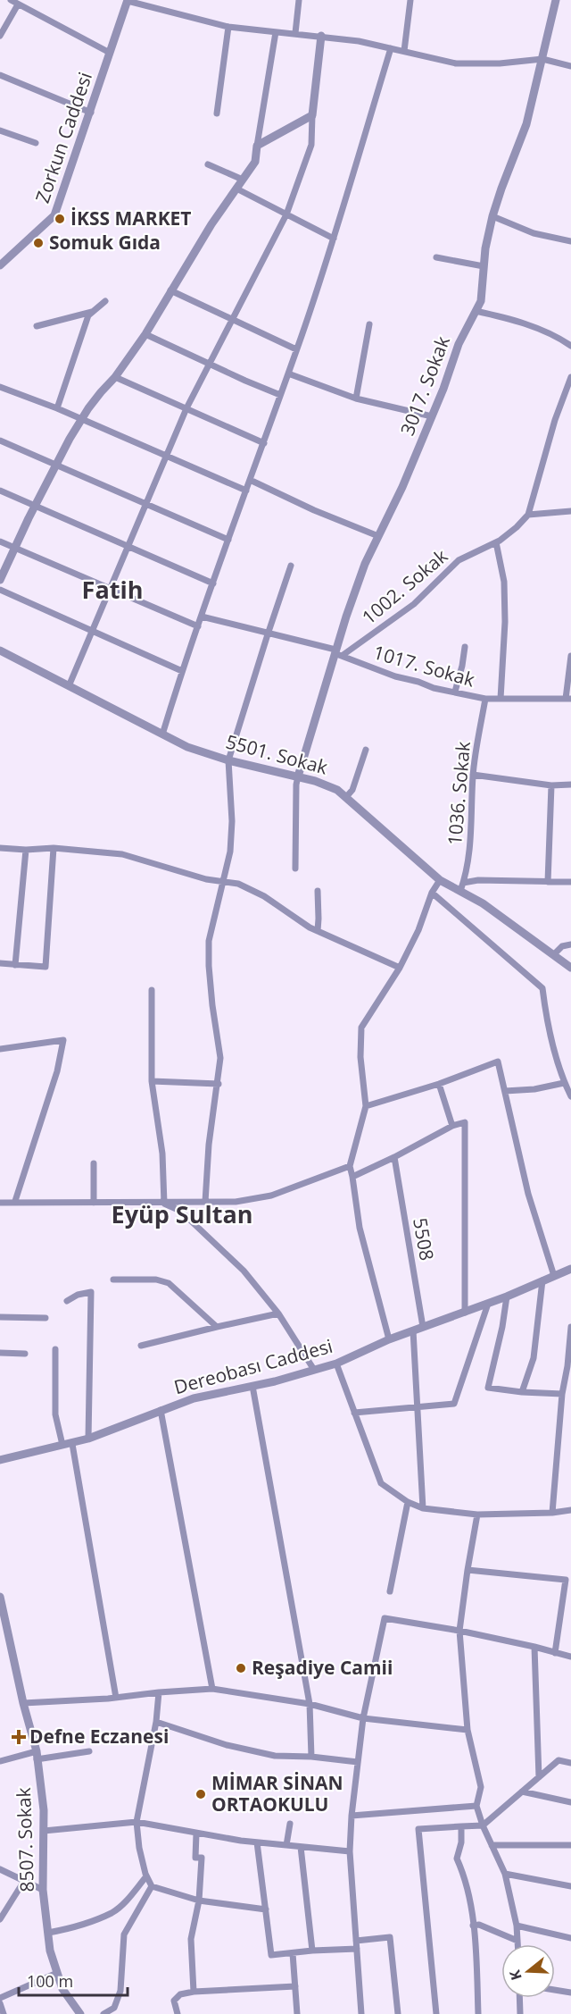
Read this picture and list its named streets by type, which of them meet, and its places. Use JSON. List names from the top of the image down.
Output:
{
  "streets": {
    "street": [
      "Zorkun Caddesi",
      "3017. Sokak",
      "1002. Sokak",
      "1017. Sokak",
      "5501. Sokak",
      "1036. Sokak",
      "5508",
      "Dereobası Caddesi",
      "8507. Sokak"
    ]
  },
  "crossings": [
    ["3017. Sokak", "1002. Sokak"],
    ["3017. Sokak", "1017. Sokak"],
    ["3017. Sokak", "5501. Sokak"],
    ["1002. Sokak", "1017. Sokak"],
    ["1017. Sokak", "1036. Sokak"],
    ["5501. Sokak", "1036. Sokak"],
    ["5508", "Dereobası Caddesi"]
  ],
  "districts": ["Fatih", "Eyüp Sultan"],
  "places": {
    "other": [
      "İKSS MARKET",
      "Somuk Gıda",
      "Reşadiye Camii",
      "MİMAR SİNAN ORTAOKULU"
    ],
    "health": ["Defne Eczanesi"]
  },
  "scale_bar": "100 m",
  "north": "left"
}
